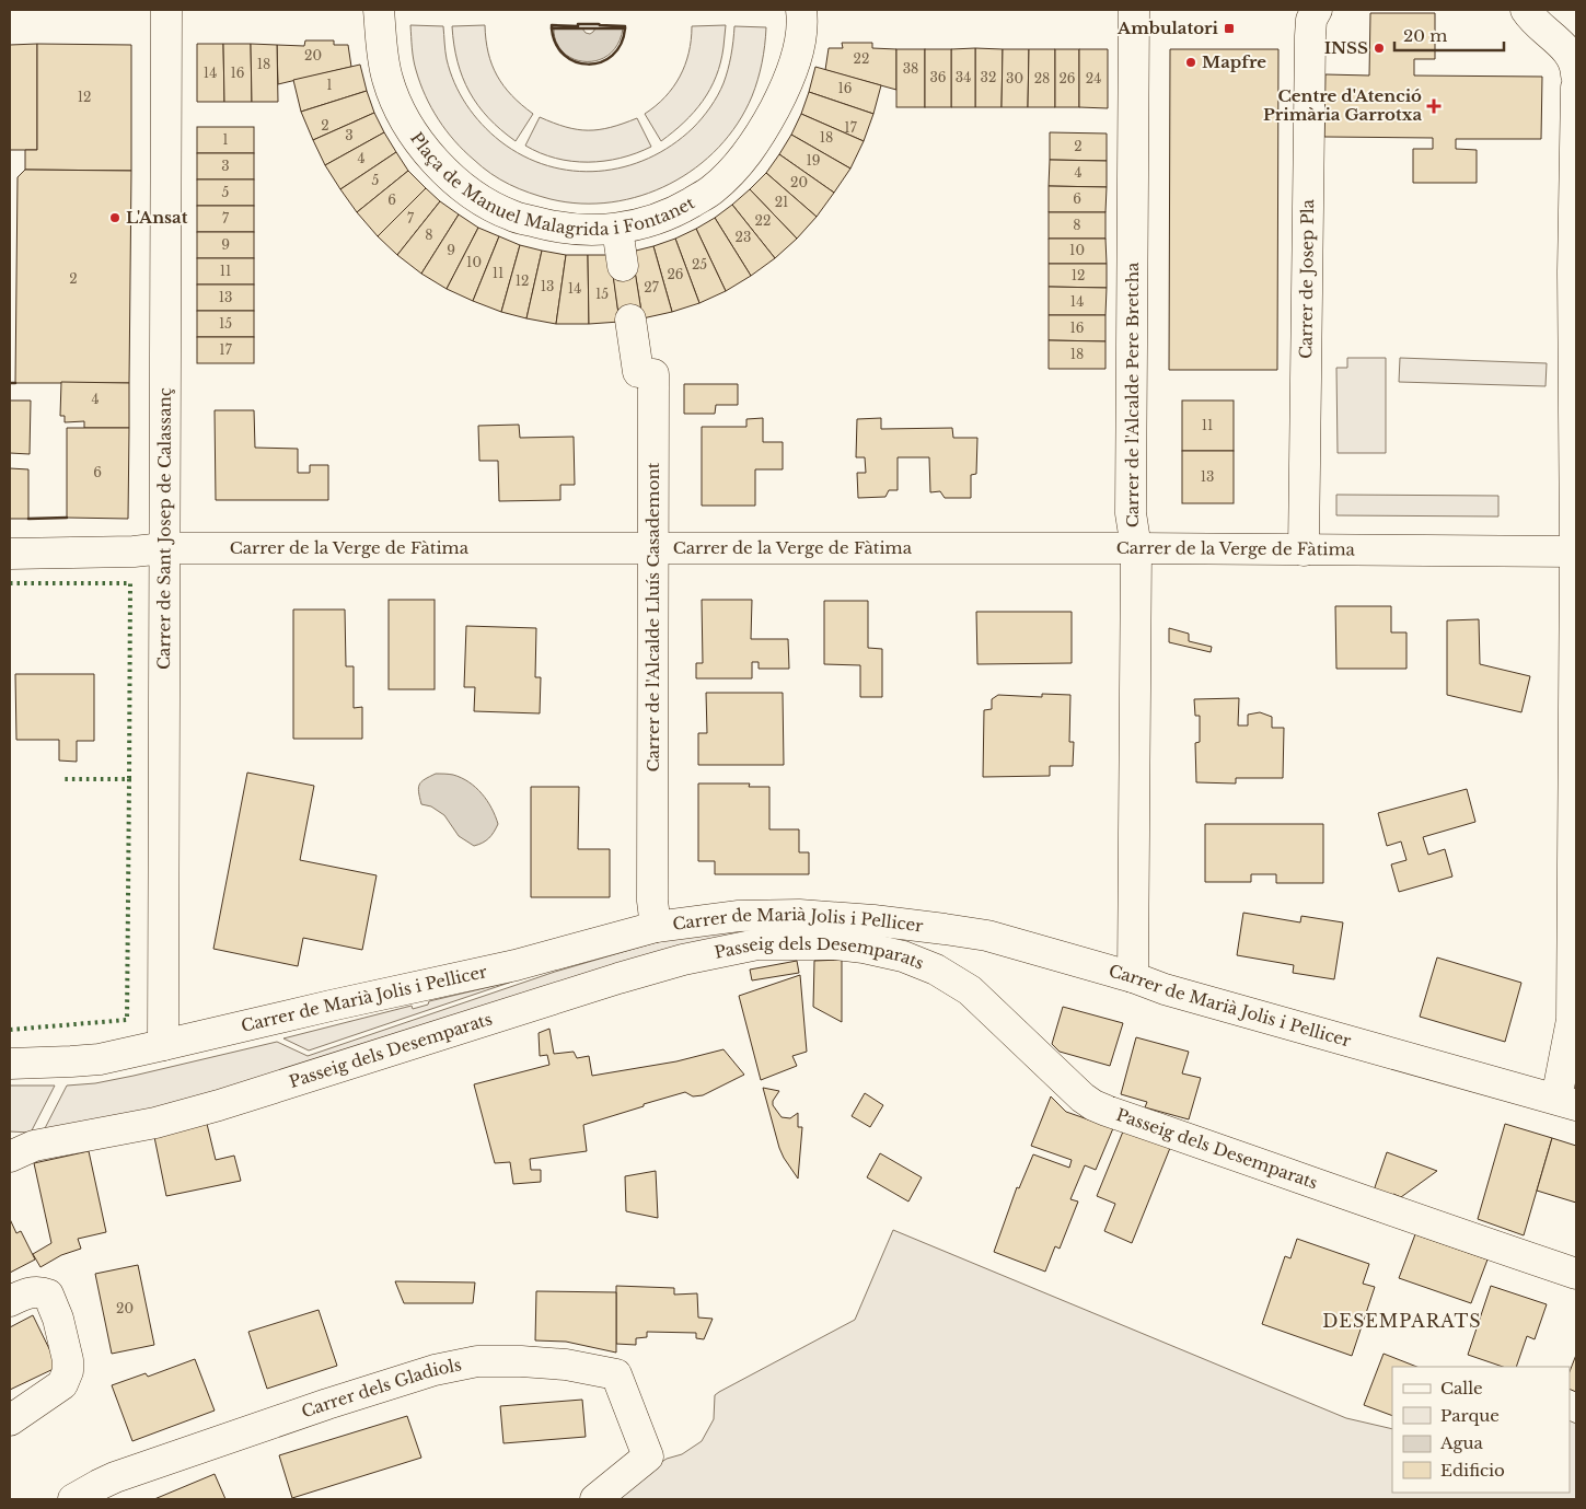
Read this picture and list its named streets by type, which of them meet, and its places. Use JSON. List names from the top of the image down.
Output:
{
  "streets": {
    "street": [
      "Plaça de Manuel Malagrida i Fontanet",
      "Carrer de Josep Pla",
      "Carrer de l'Alcalde Pere Bretcha",
      "Carrer de Sant Josep de Calassanç",
      "Carrer de la Verge de Fàtima",
      "Carrer de l'Alcalde Lluís Casademont",
      "Carrer de Marià Jolis i Pellicer",
      "Passeig dels Desemparats",
      "Carrer dels Gladiols"
    ]
  },
  "crossings": [
    ["Carrer de Josep Pla", "Carrer de la Verge de Fàtima"],
    ["Carrer de l'Alcalde Pere Bretcha", "Carrer de la Verge de Fàtima"],
    ["Carrer de l'Alcalde Pere Bretcha", "Carrer de Marià Jolis i Pellicer"],
    ["Carrer de Sant Josep de Calassanç", "Carrer de la Verge de Fàtima"],
    ["Carrer de Sant Josep de Calassanç", "Carrer de Marià Jolis i Pellicer"],
    ["Carrer de la Verge de Fàtima", "Carrer de l'Alcalde Lluís Casademont"],
    ["Carrer de l'Alcalde Lluís Casademont", "Carrer de Marià Jolis i Pellicer"]
  ],
  "districts": ["DESEMPARATS"],
  "places": {
    "transit": ["Ambulatori"],
    "other": ["INSS", "Mapfre", "L'Ansat"],
    "health": ["Centre d'Atenció Primària Garrotxa"]
  },
  "house_numbers": [
    "20",
    "22",
    "18",
    "38",
    "14",
    "16",
    "36",
    "34",
    "32",
    "30",
    "28",
    "26",
    "24",
    "1",
    "16",
    "12",
    "2",
    "17",
    "3",
    "18",
    "1",
    "2",
    "4",
    "19",
    "3",
    "4",
    "5",
    "20",
    "5",
    "6",
    "6",
    "21",
    "7",
    "7",
    "22",
    "8",
    "8",
    "23",
    "9",
    "9",
    "10",
    "10",
    "25",
    "11",
    "11",
    "26",
    "12",
    "2",
    "12",
    "13",
    "27",
    "14",
    "15",
    "13",
    "14",
    "15",
    "16",
    "17",
    "18",
    "4",
    "11",
    "6",
    "13",
    "20"
  ],
  "legend": [
    "Calle",
    "Parque",
    "Agua",
    "Edificio"
  ],
  "scale_bar": "20 m"
}
